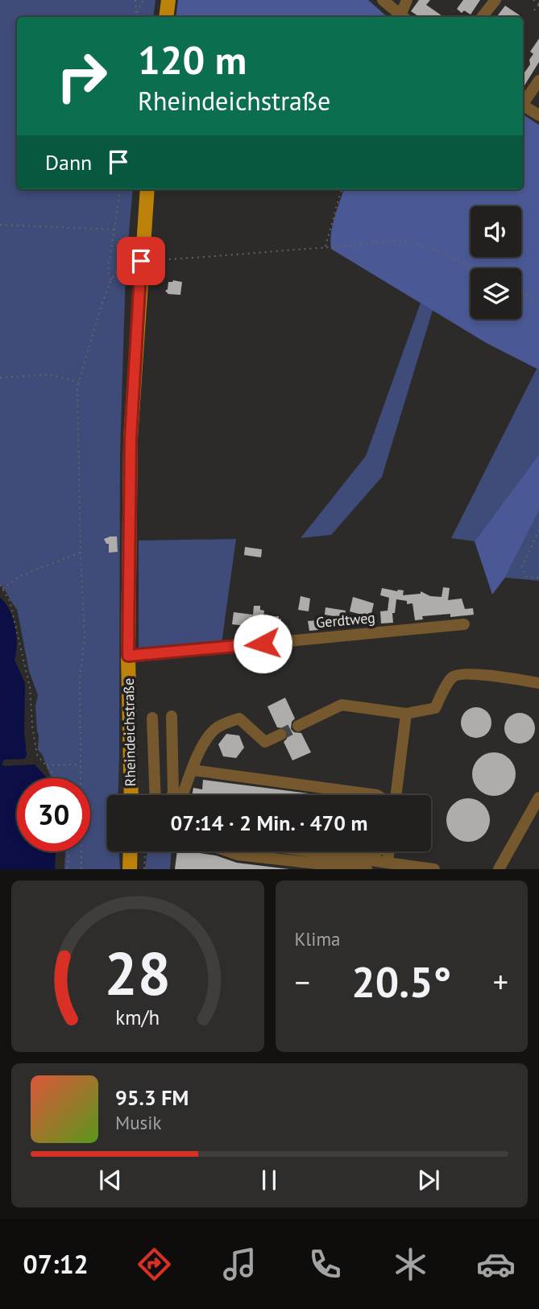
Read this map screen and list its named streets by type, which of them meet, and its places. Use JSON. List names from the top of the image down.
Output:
{
  "streets": {
    "main road": ["Rheindeichstraße"],
    "street": ["Gerdtweg"]
  },
  "crossings": [
    ["Gerdtweg", "Rheindeichstraße"]
  ],
  "page": {
    "turn": ["120 m", "Rheindeichstraße"],
    "then": "Dann",
    "limit": "30",
    "trip": "07:14 · 2 Min. · 470 m",
    "tile": "Klima",
    "heat": ["−", "20.5°", "+"],
    "song": ["95.3 FM", "Musik"],
    "tabs": "07:12",
    "gauge": ["28", "km/h"]
  }
}
